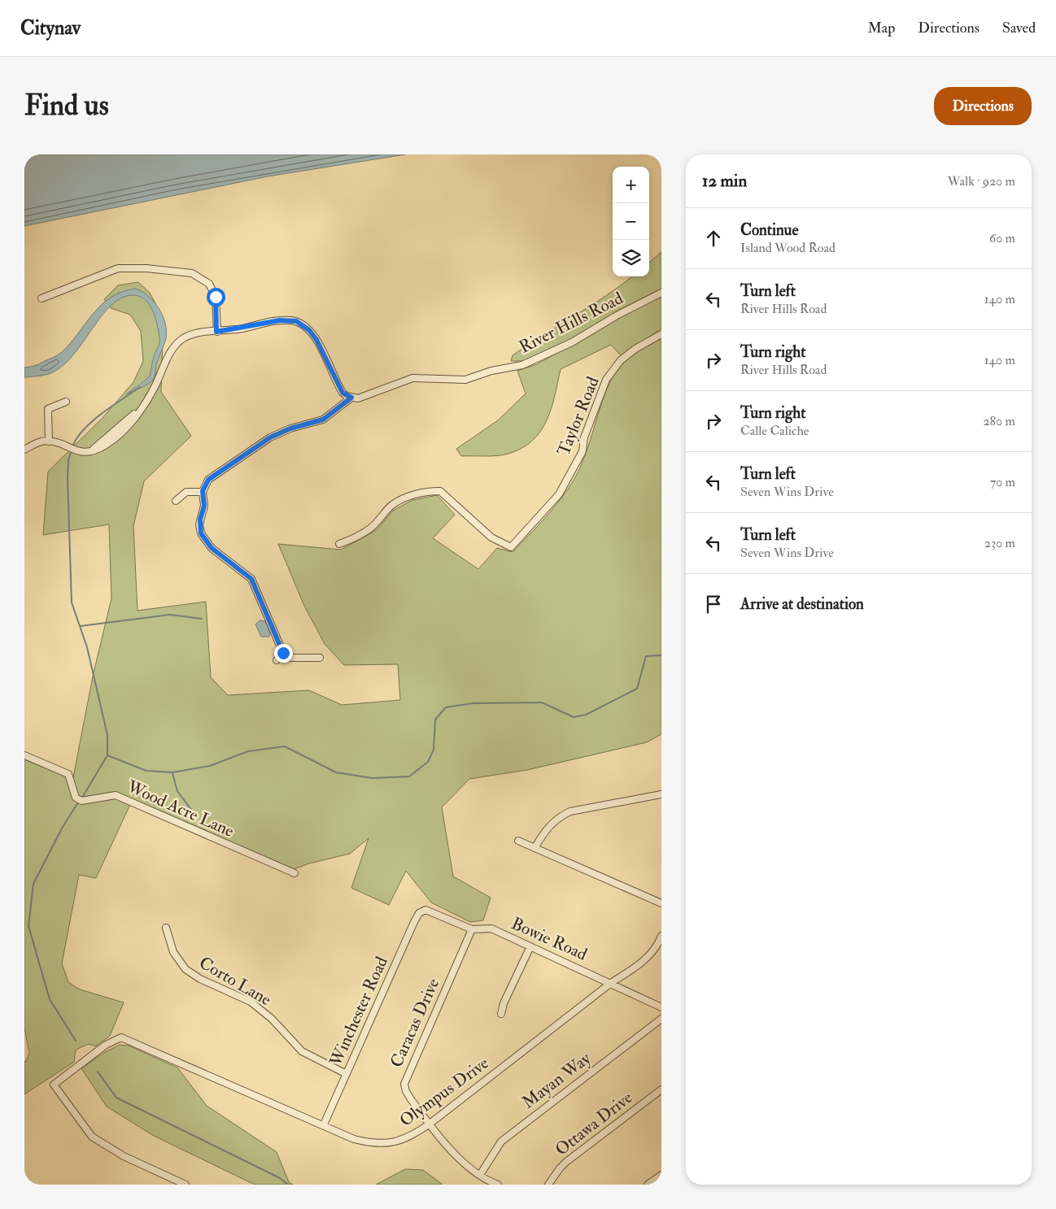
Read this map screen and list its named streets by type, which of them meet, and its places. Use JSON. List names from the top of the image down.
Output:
{
  "streets": {
    "street": [
      "River Hills Road",
      "Taylor Road",
      "Wood Acre Lane",
      "Bowie Road",
      "Corto Lane",
      "Winchester Road",
      "Caracas Drive",
      "Mayan Way",
      "Olympus Drive",
      "Ottawa Drive"
    ]
  },
  "crossings": [
    ["Bowie Road", "Winchester Road"],
    ["Bowie Road", "Caracas Drive"],
    ["Bowie Road", "Olympus Drive"],
    ["Corto Lane", "Winchester Road"],
    ["Winchester Road", "Olympus Drive"],
    ["Caracas Drive", "Olympus Drive"]
  ],
  "page": {
    "header": "Citynav",
    "nav": ["Map", "Directions", "Saved"],
    "buttons": "Directions",
    "title": "Find us",
    "heading": ["12 min", "Walk · 920 m"],
    "map_buttons": ["+", "−"],
    "list": [
      ["Continue", "Island Wood Road", "60 m"],
      ["Turn left", "River Hills Road", "140 m"],
      ["Turn right", "River Hills Road", "140 m"],
      ["Turn right", "Calle Caliche", "280 m"],
      ["Turn left", "Seven Wins Drive", "70 m"],
      ["Turn left", "Seven Wins Drive", "230 m"],
      "Arrive at destination"
    ]
  }
}
